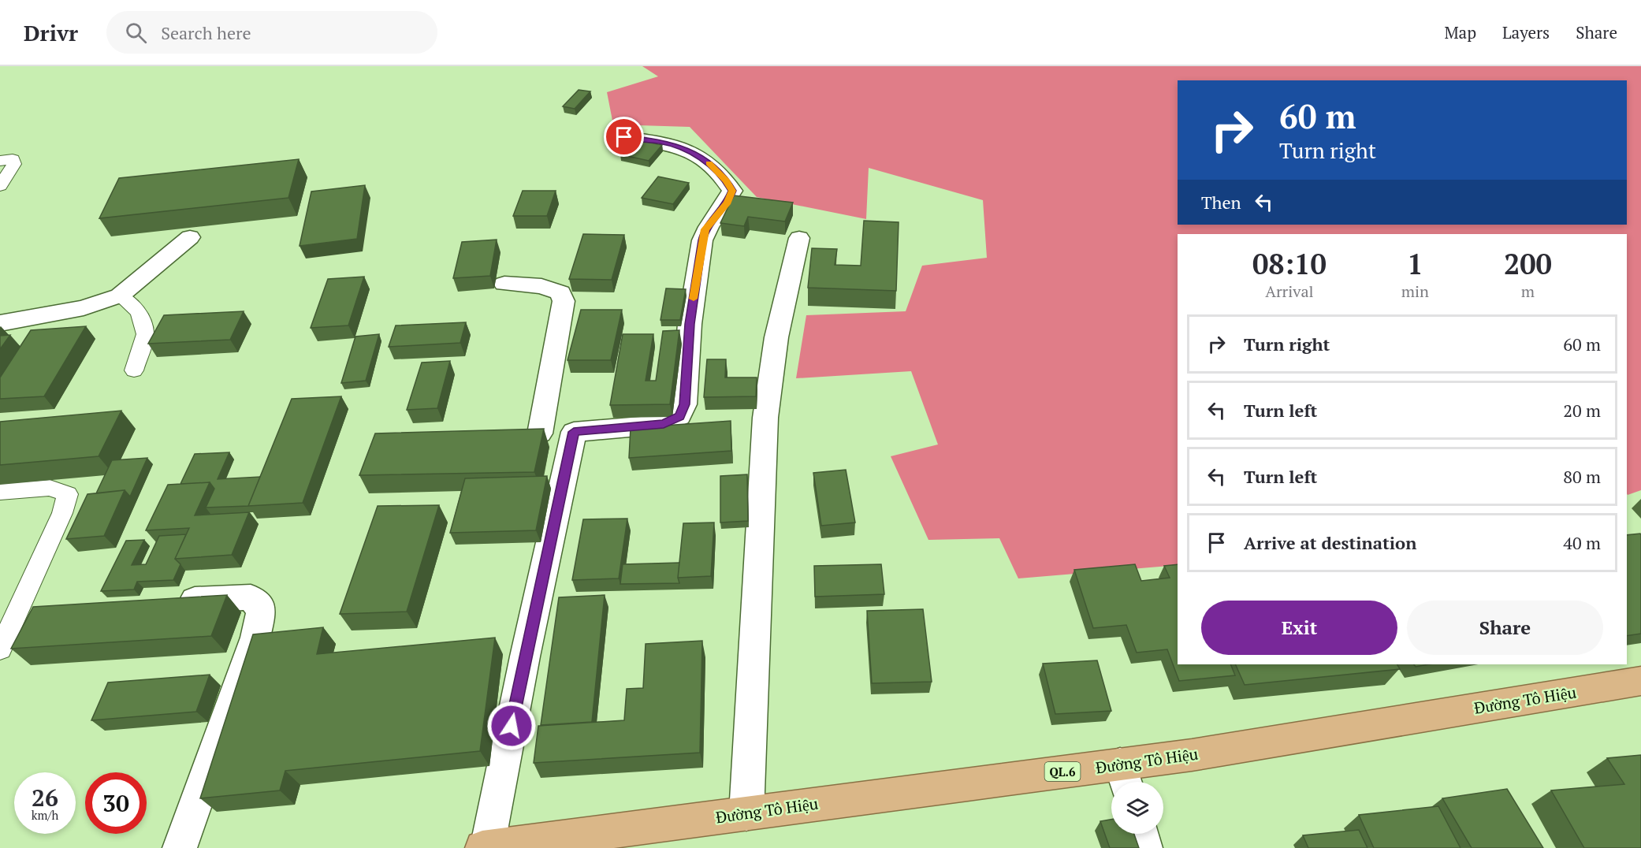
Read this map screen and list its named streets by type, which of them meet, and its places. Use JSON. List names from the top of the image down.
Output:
{
  "streets": {
    "highway": ["Đường Tô Hiệu", "QL.6"]
  },
  "page": {
    "header": "Drivr",
    "search": "Search here",
    "nav": ["Map", "Layers", "Share"],
    "turn": ["60 m", "Turn right"],
    "then": "Then",
    "eta": [
      "08:10",
      "Arrival",
      "1",
      "min",
      "200",
      "m"
    ],
    "list": [
      {
        "name": "Turn right",
        "value": "60 m"
      },
      {
        "name": "Turn left",
        "value": "20 m"
      },
      {
        "name": "Turn left",
        "value": "80 m"
      },
      {
        "name": "Arrive at destination",
        "value": "40 m"
      }
    ],
    "buttons": ["Exit", "Share"],
    "speed": "26 km/h",
    "limit": "30"
  }
}
